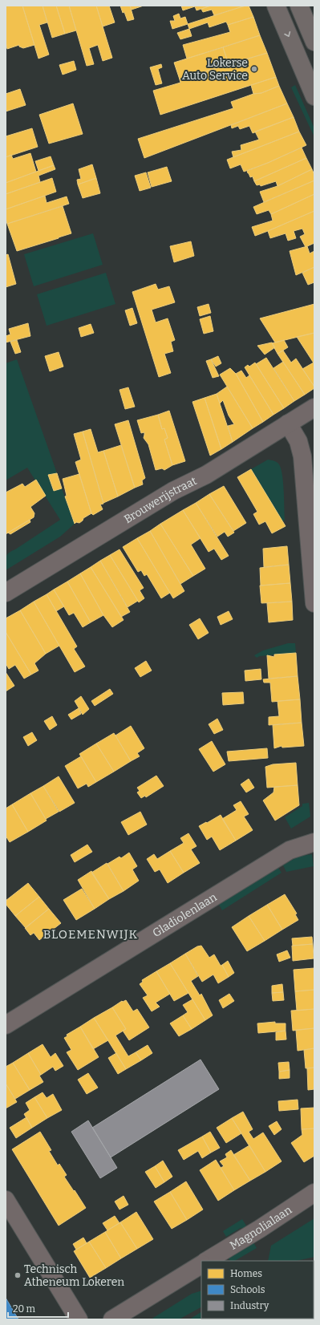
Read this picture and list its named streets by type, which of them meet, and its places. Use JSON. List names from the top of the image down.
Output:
{
  "streets": {
    "street": ["Brouwerijstraat", "Gladiolenlaan", "Magnolialaan"]
  },
  "districts": ["BLOEMENWIJK"],
  "places": ["Lokerse Auto Service", "Technisch Atheneum Lokeren"],
  "legend": ["Homes", "Schools", "Industry"],
  "scale_bar": "20 m"
}
